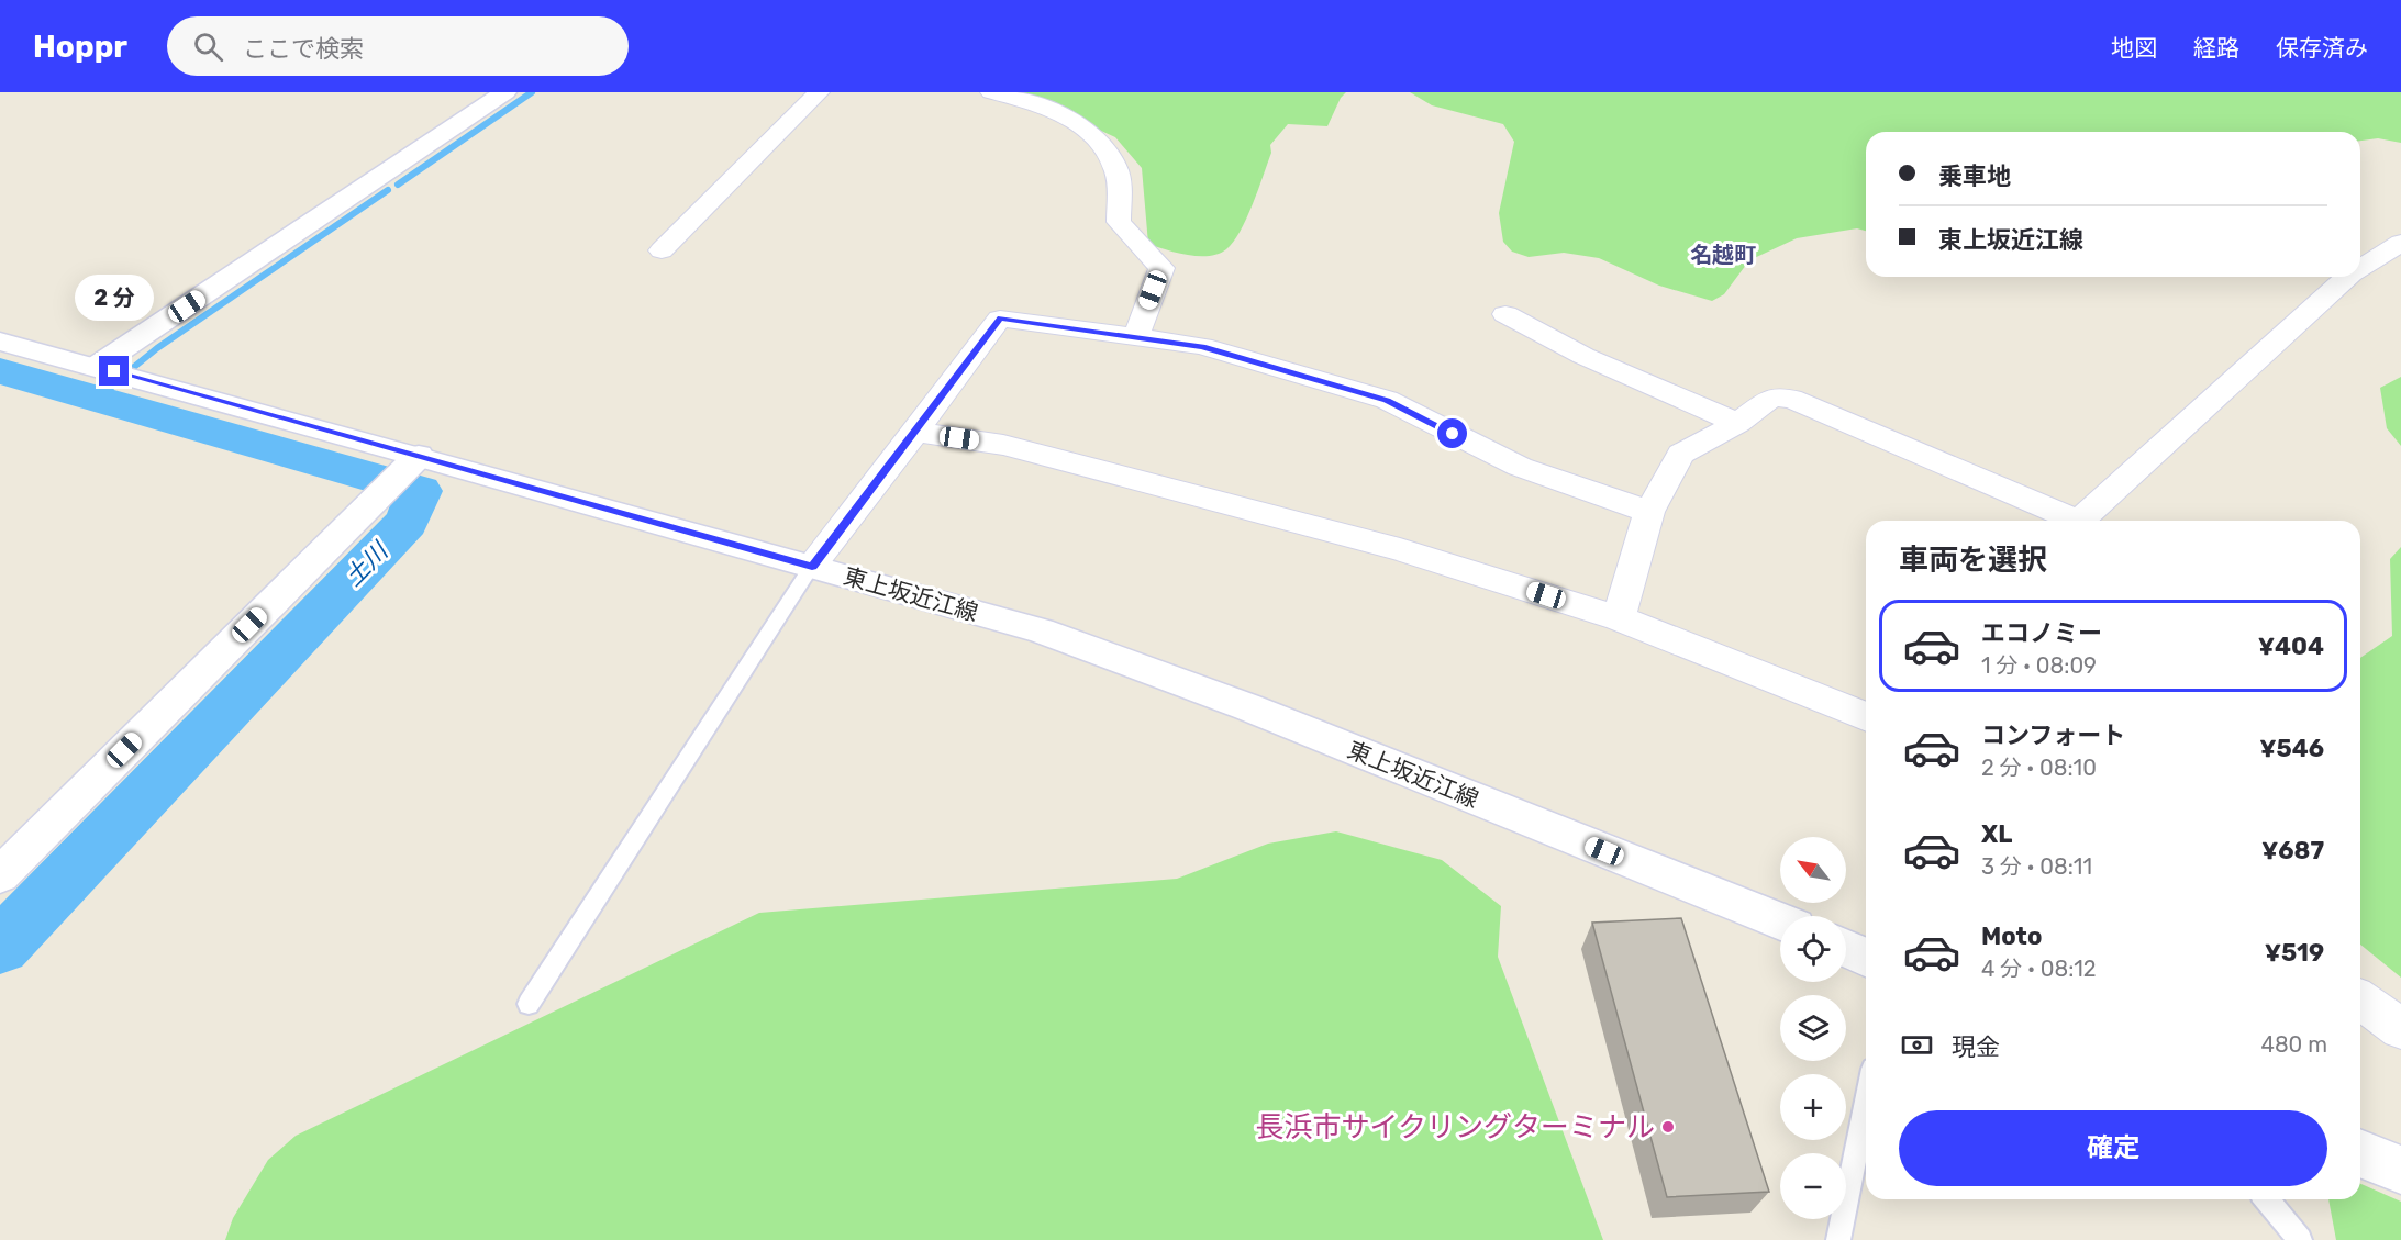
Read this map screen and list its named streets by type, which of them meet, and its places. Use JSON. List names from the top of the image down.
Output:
{
  "streets": {
    "main road": ["東上坂近江線"]
  },
  "districts": ["名越町"],
  "water": ["土川"],
  "places": ["長浜市サイクリングターミナル"],
  "north": "top left",
  "page": {
    "header": "Hoppr",
    "search": "ここで検索",
    "nav": ["地図", "経路", "保存済み"],
    "banner": ["乗車地", "東上坂近江線"],
    "bubble": "2 分",
    "heading": "車両を選択",
    "list": [
      {
        "name": "エコノミー",
        "note": "1 分 · 08:09",
        "value": "¥404"
      },
      {
        "name": "コンフォート",
        "note": "2 分 · 08:10",
        "value": "¥546"
      },
      {
        "name": "XL",
        "note": "3 分 · 08:11",
        "value": "¥687"
      },
      {
        "name": "Moto",
        "note": "4 分 · 08:12",
        "value": "¥519"
      }
    ],
    "map_buttons": ["+", "−"],
    "pay": ["現金", "480 m"],
    "buttons": "確定"
  }
}
